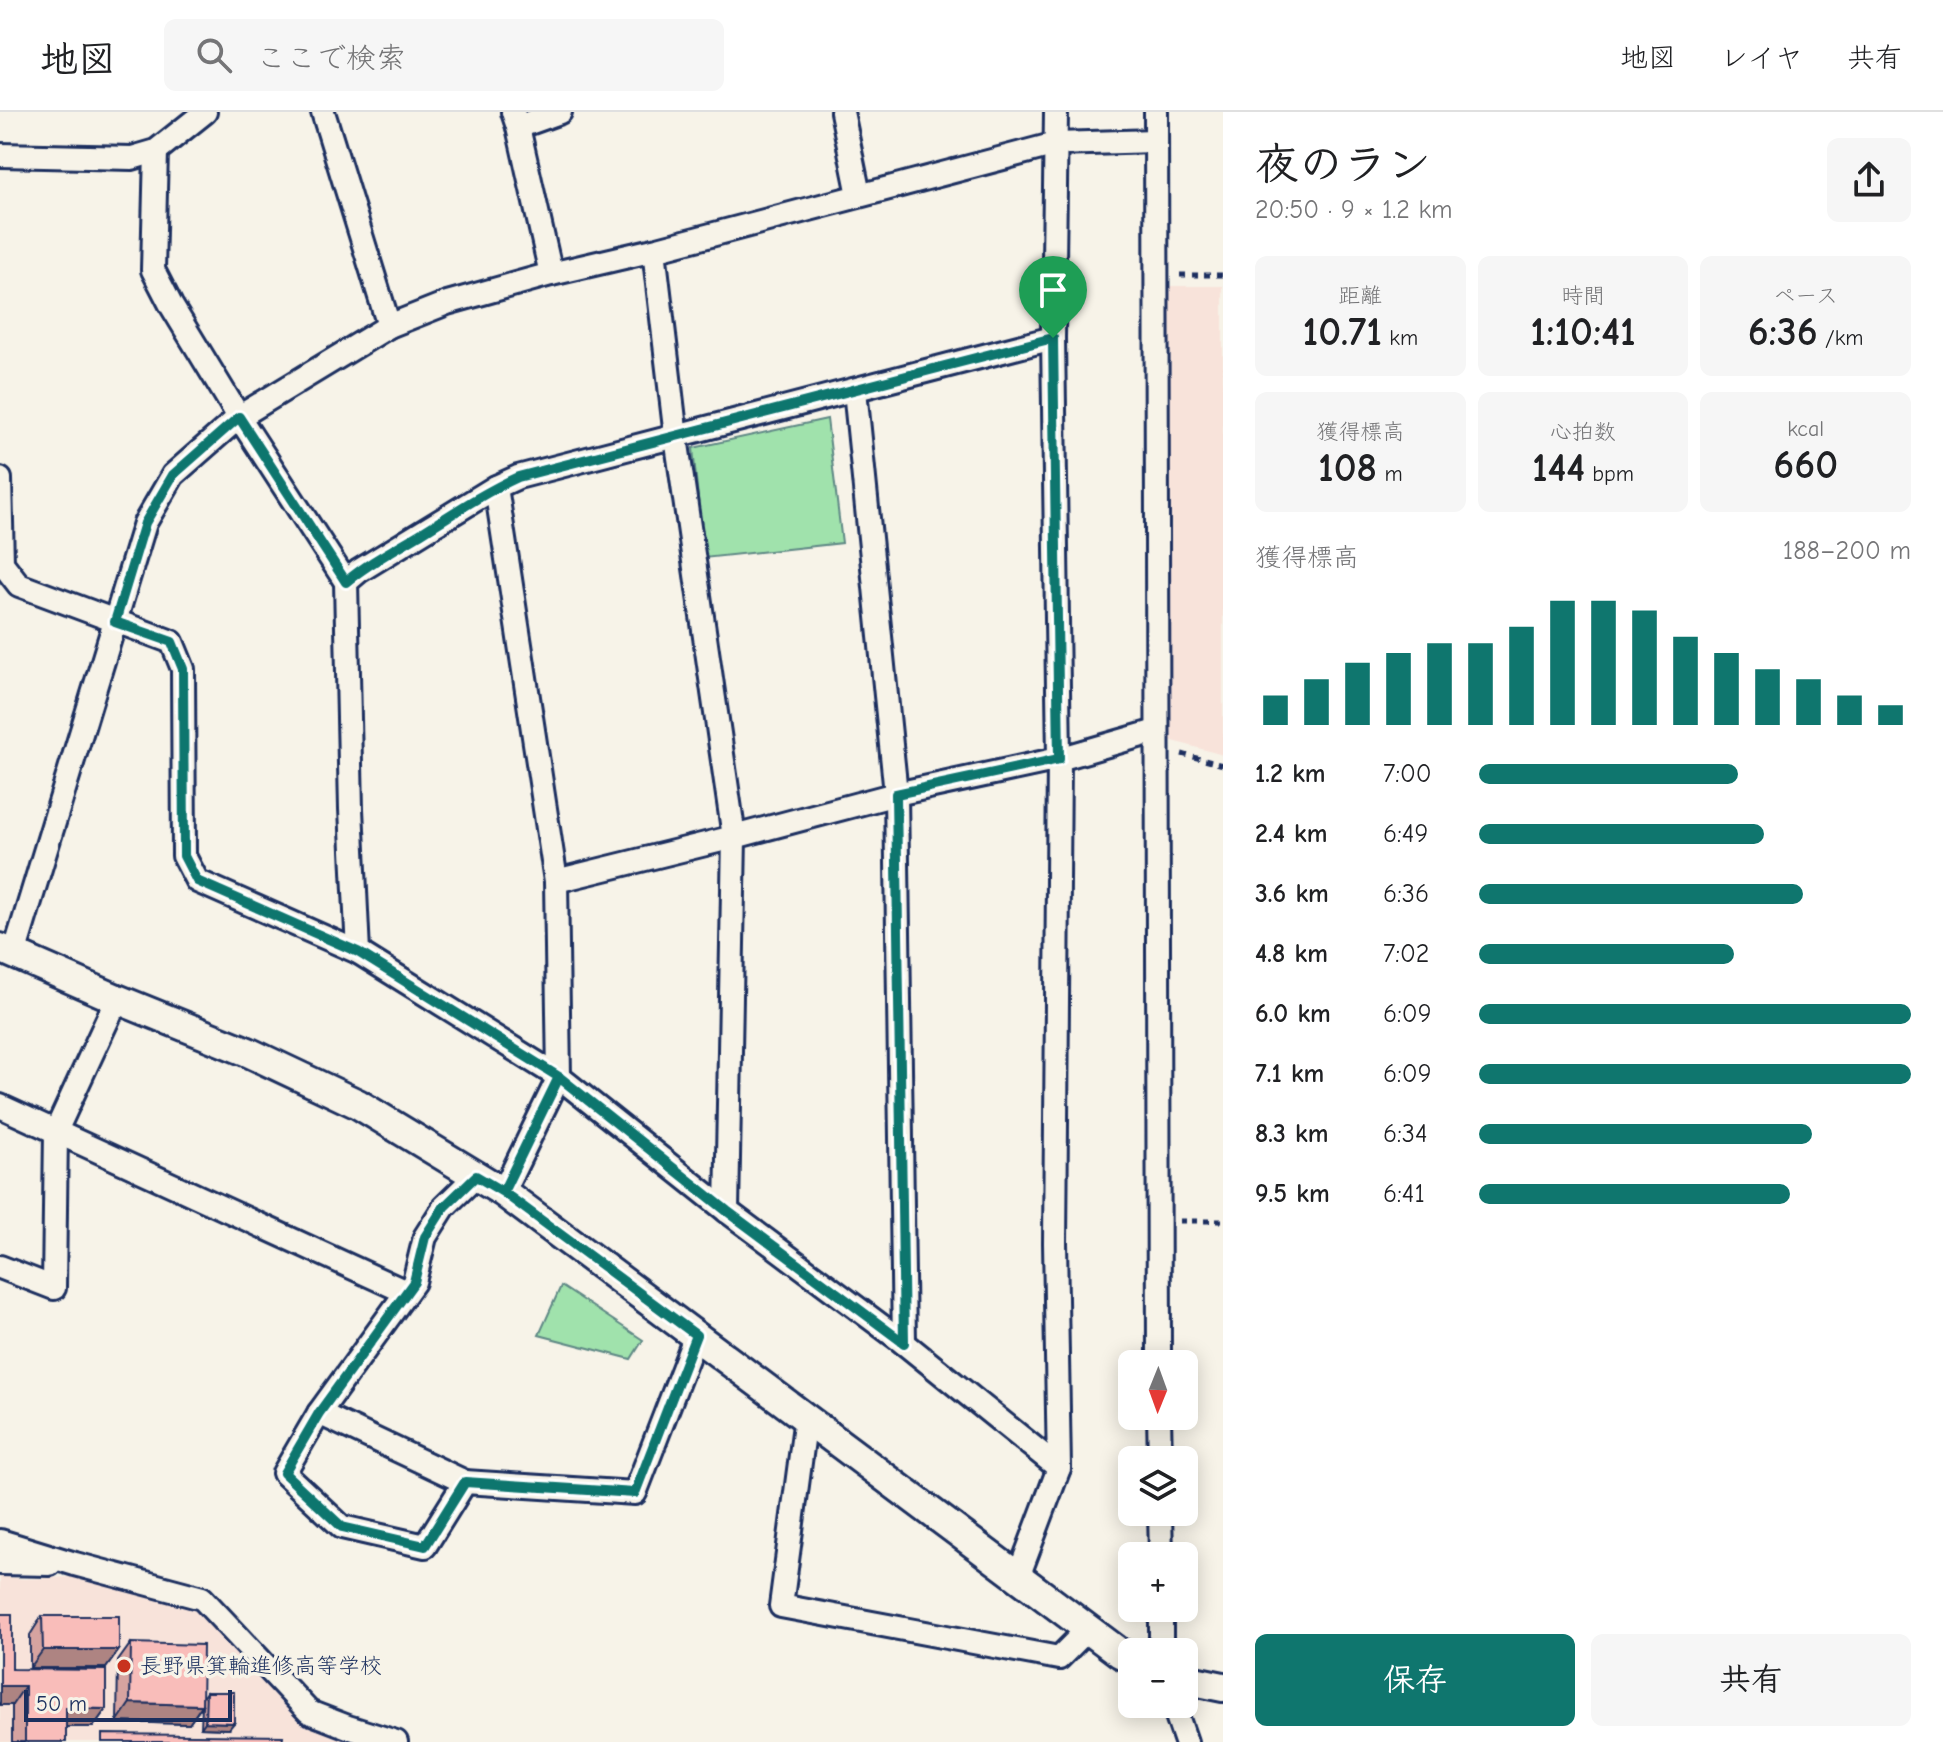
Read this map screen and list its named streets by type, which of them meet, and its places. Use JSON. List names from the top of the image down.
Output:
{
  "places": ["長野県箕輪進修高等学校"],
  "scale_bar": "50 m",
  "north": "bottom",
  "page": {
    "header": "地図",
    "search": "ここで検索",
    "nav": ["地図", "レイヤ", "共有"],
    "heading": ["夜のラン", "20:50 · 9 × 1.2 km"],
    "stats": [
      ["距離", "10.71 km"],
      ["時間", "1:10:41"],
      ["ペース", "6:36 /km"],
      ["獲得標高", "108 m"],
      ["心拍数", "144 bpm"],
      ["kcal", "660"]
    ],
    "chart": ["獲得標高", "188–200 m"],
    "list": [
      {
        "name": "1.2 km",
        "note": "7:00"
      },
      {
        "name": "2.4 km",
        "note": "6:49"
      },
      {
        "name": "3.6 km",
        "note": "6:36"
      },
      {
        "name": "4.8 km",
        "note": "7:02"
      },
      {
        "name": "6.0 km",
        "note": "6:09"
      },
      {
        "name": "7.1 km",
        "note": "6:09"
      },
      {
        "name": "8.3 km",
        "note": "6:34"
      },
      {
        "name": "9.5 km",
        "note": "6:41"
      }
    ],
    "map_buttons": ["+", "−"],
    "buttons": ["保存", "共有"],
    "scale": "50 m"
  }
}
